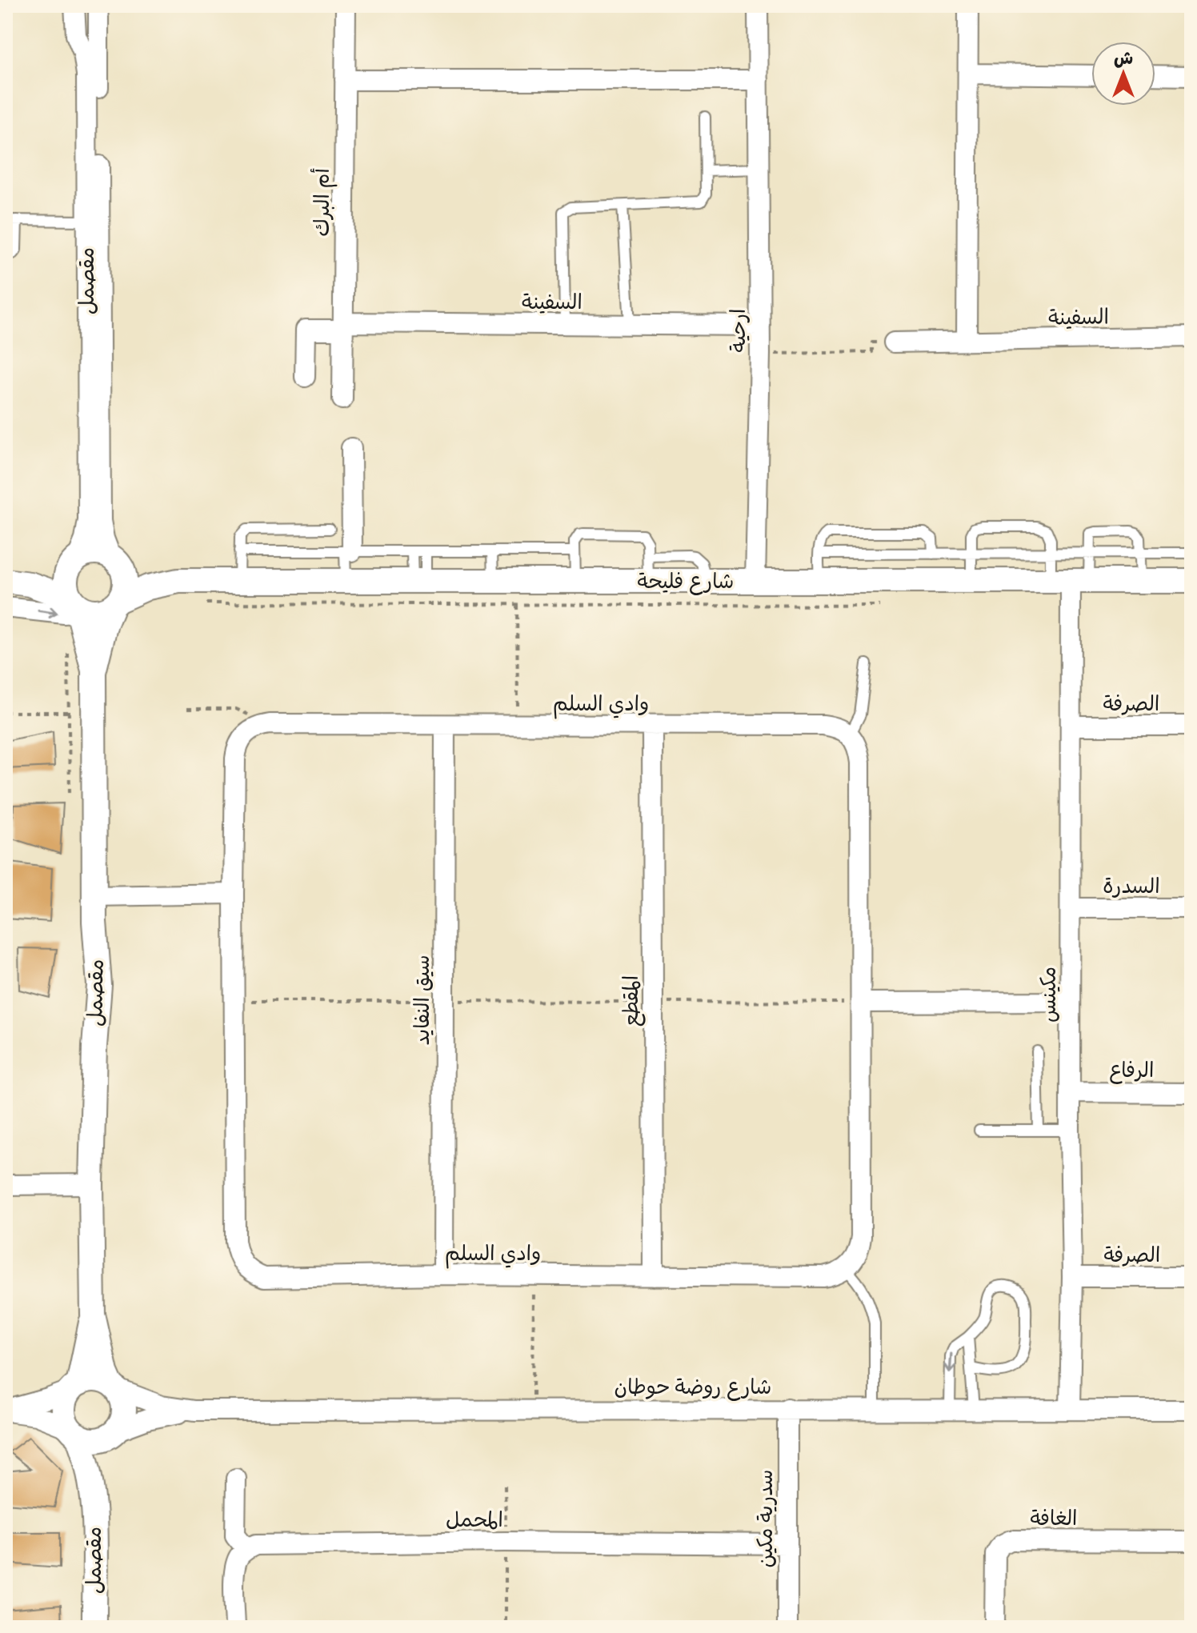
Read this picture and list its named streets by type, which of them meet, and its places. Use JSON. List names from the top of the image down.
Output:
{
  "streets": {
    "street": [
      "أم البرك",
      "مقصمل",
      "السفينة",
      "ارحية",
      "شارع فليحة",
      "وادي السلم",
      "الصرفة",
      "السدرة",
      "مكينس",
      "سيق النفايد",
      "المقطع",
      "الرفاع",
      "شارع روضة حوطان",
      "الغافة",
      "سدرية مكين",
      "المحمل"
    ]
  },
  "crossings": [
    ["أم البرك", "السفينة"],
    ["مقصمل", "شارع فليحة"],
    ["مقصمل", "شارع روضة حوطان"],
    ["السفينة", "ارحية"],
    ["ارحية", "شارع فليحة"],
    ["شارع فليحة", "مكينس"],
    ["وادي السلم", "سيق النفايد"],
    ["وادي السلم", "المقطع"],
    ["الصرفة", "مكينس"],
    ["السدرة", "مكينس"],
    ["مكينس", "الرفاع"],
    ["مكينس", "شارع روضة حوطان"],
    ["شارع روضة حوطان", "سدرية مكين"],
    ["سدرية مكين", "المحمل"]
  ],
  "north": "top"
}
